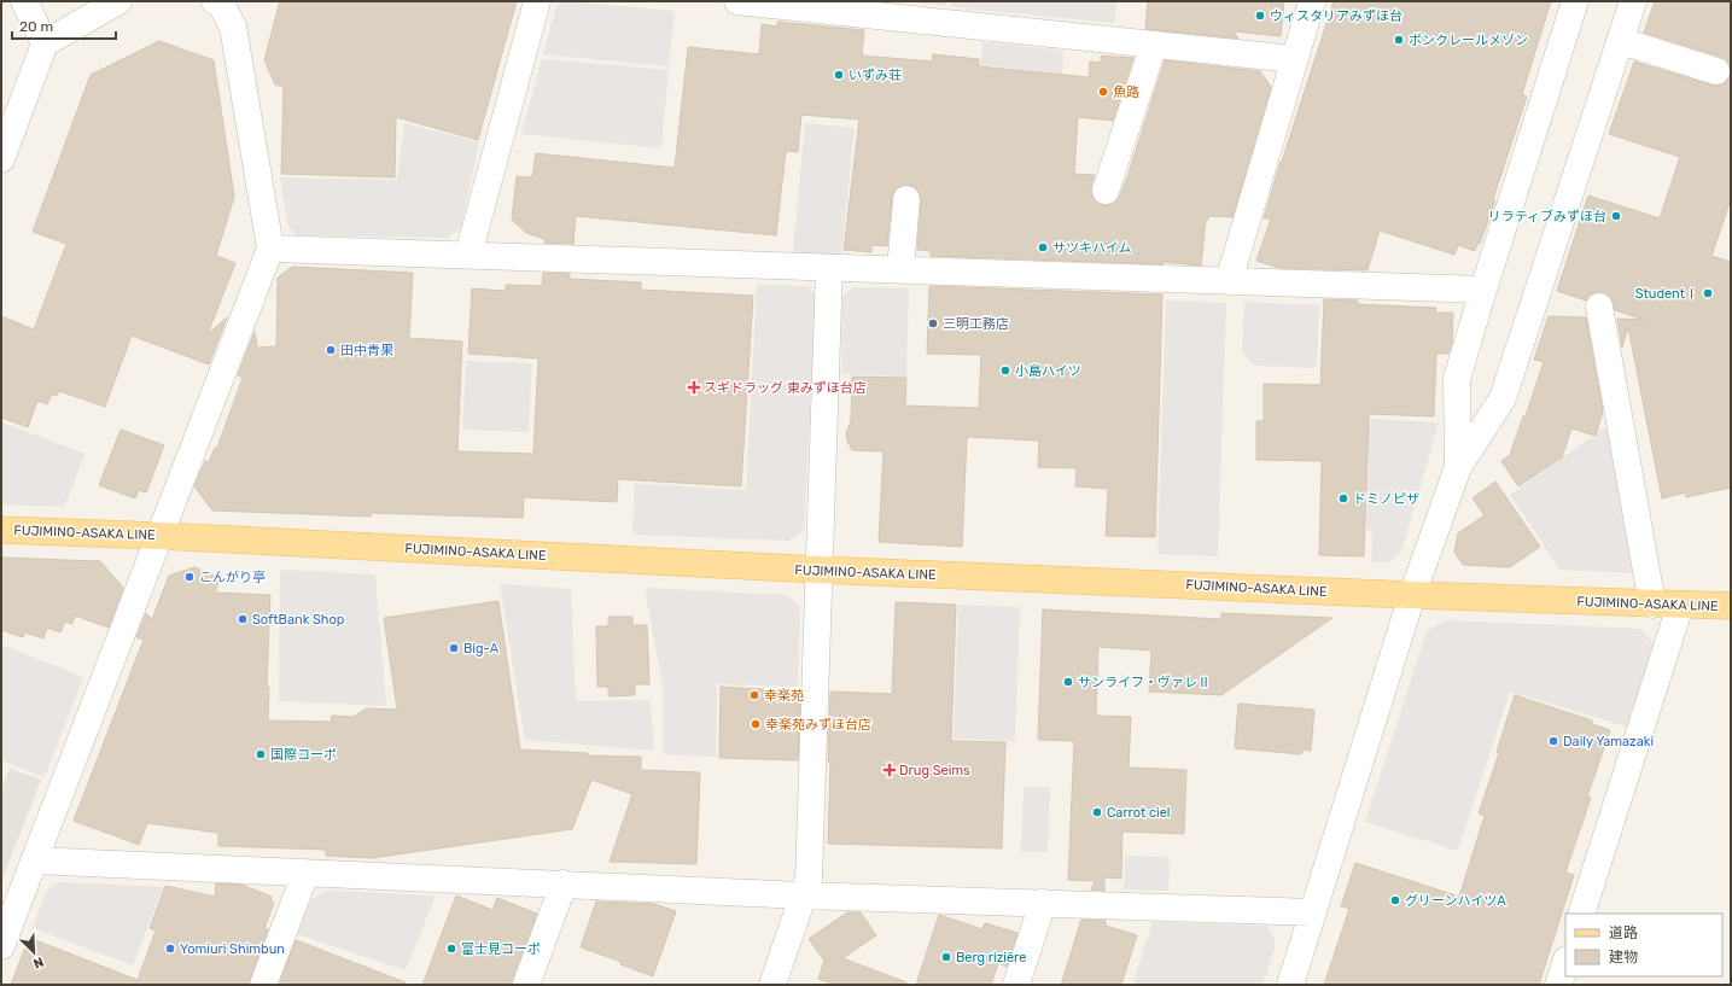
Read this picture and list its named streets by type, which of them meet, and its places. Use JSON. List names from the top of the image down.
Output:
{
  "streets": {
    "main road": ["FUJIMINO-ASAKA LINE"]
  },
  "places": {
    "other": [
      "ウィスタリアみずほ台",
      "ボンクレールメゾン",
      "いずみ荘",
      "魚路",
      "リラティブみずほ台",
      "サツキハイム",
      "StudentⅠ",
      "三明工務店",
      "田中青果",
      "小島ハイツ",
      "ドミノピザ",
      "こんがり亭",
      "SoftBank Shop",
      "Big-A",
      "サンライフ・ヴァレⅡ",
      "幸楽苑",
      "幸楽苑みずほ台店",
      "Daily Yamazaki",
      "国際コーポ",
      "Carrot ciel",
      "グリーンハイツA",
      "Yomiuri Shimbun",
      "富士見コーポ",
      "Berg riziēre"
    ],
    "health": ["スギドラッグ 東みずほ台店", "Drug Seims"]
  },
  "legend": ["道路", "建物"],
  "scale_bar": "20 m",
  "north": "bottom right"
}
